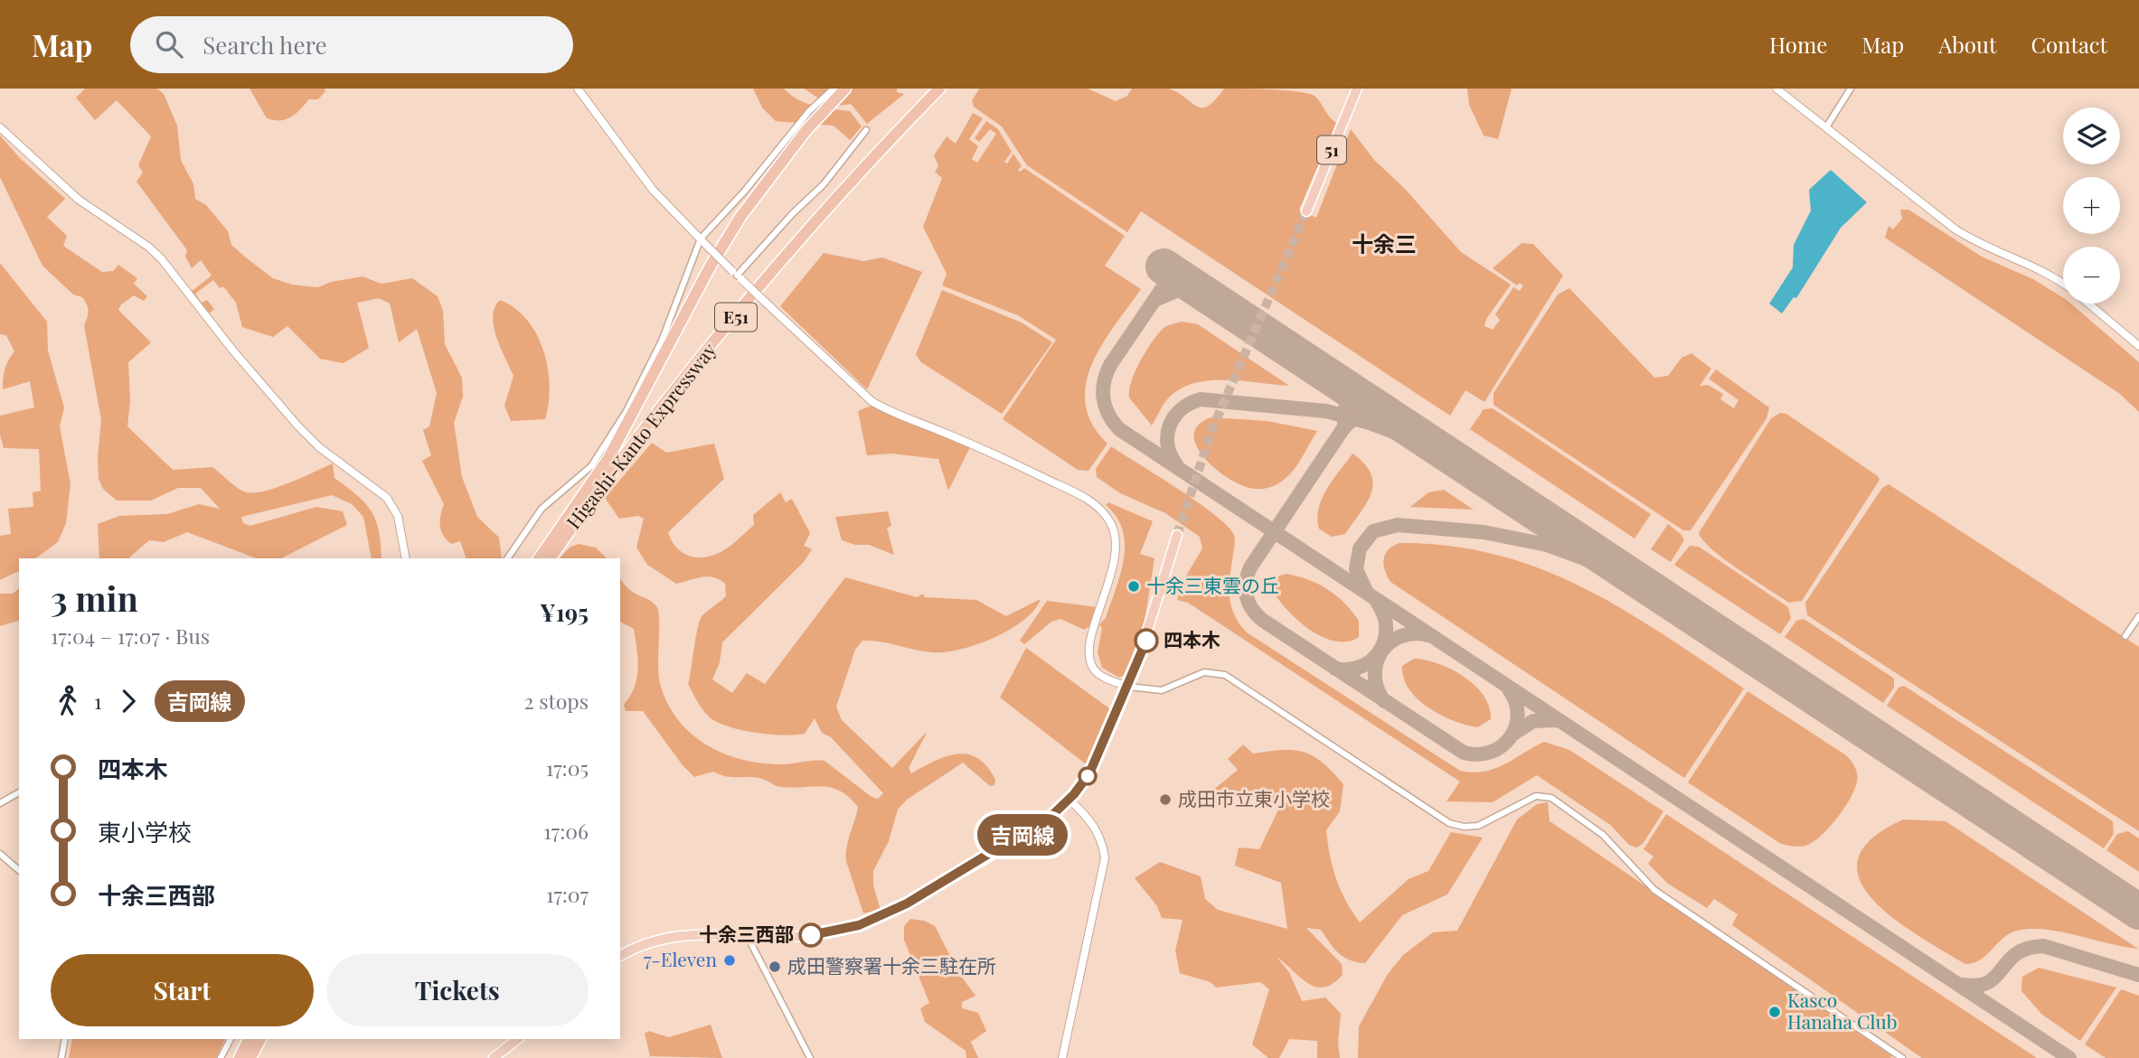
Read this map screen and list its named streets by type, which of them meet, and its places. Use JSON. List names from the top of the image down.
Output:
{
  "streets": {
    "highway": ["51", "E51", "Higashi-Kanto Expressway"]
  },
  "districts": ["十余三"],
  "places": [
    "十余三東雲の丘",
    "四本木",
    "成田市立東小学校",
    "十余三西部",
    "7-Eleven",
    "成田警察署十余三駐在所",
    "Kasco Hanaha Club"
  ],
  "lines": ["bus line 吉岡線"],
  "page": {
    "header": "Map",
    "search": "Search here",
    "nav": [
      "Home",
      "Map",
      "About",
      "Contact"
    ],
    "on_map": "吉岡線",
    "map_buttons": ["+", "−"],
    "heading": ["3 min", "17:04 – 17:07 · Bus", "¥195"],
    "legs": ["1", "吉岡線", "2 stops"],
    "list": [
      {
        "name": "四本木",
        "value": "17:05"
      },
      {
        "name": "東小学校",
        "value": "17:06"
      },
      {
        "name": "十余三西部",
        "value": "17:07"
      }
    ],
    "buttons": ["Start", "Tickets"]
  }
}
